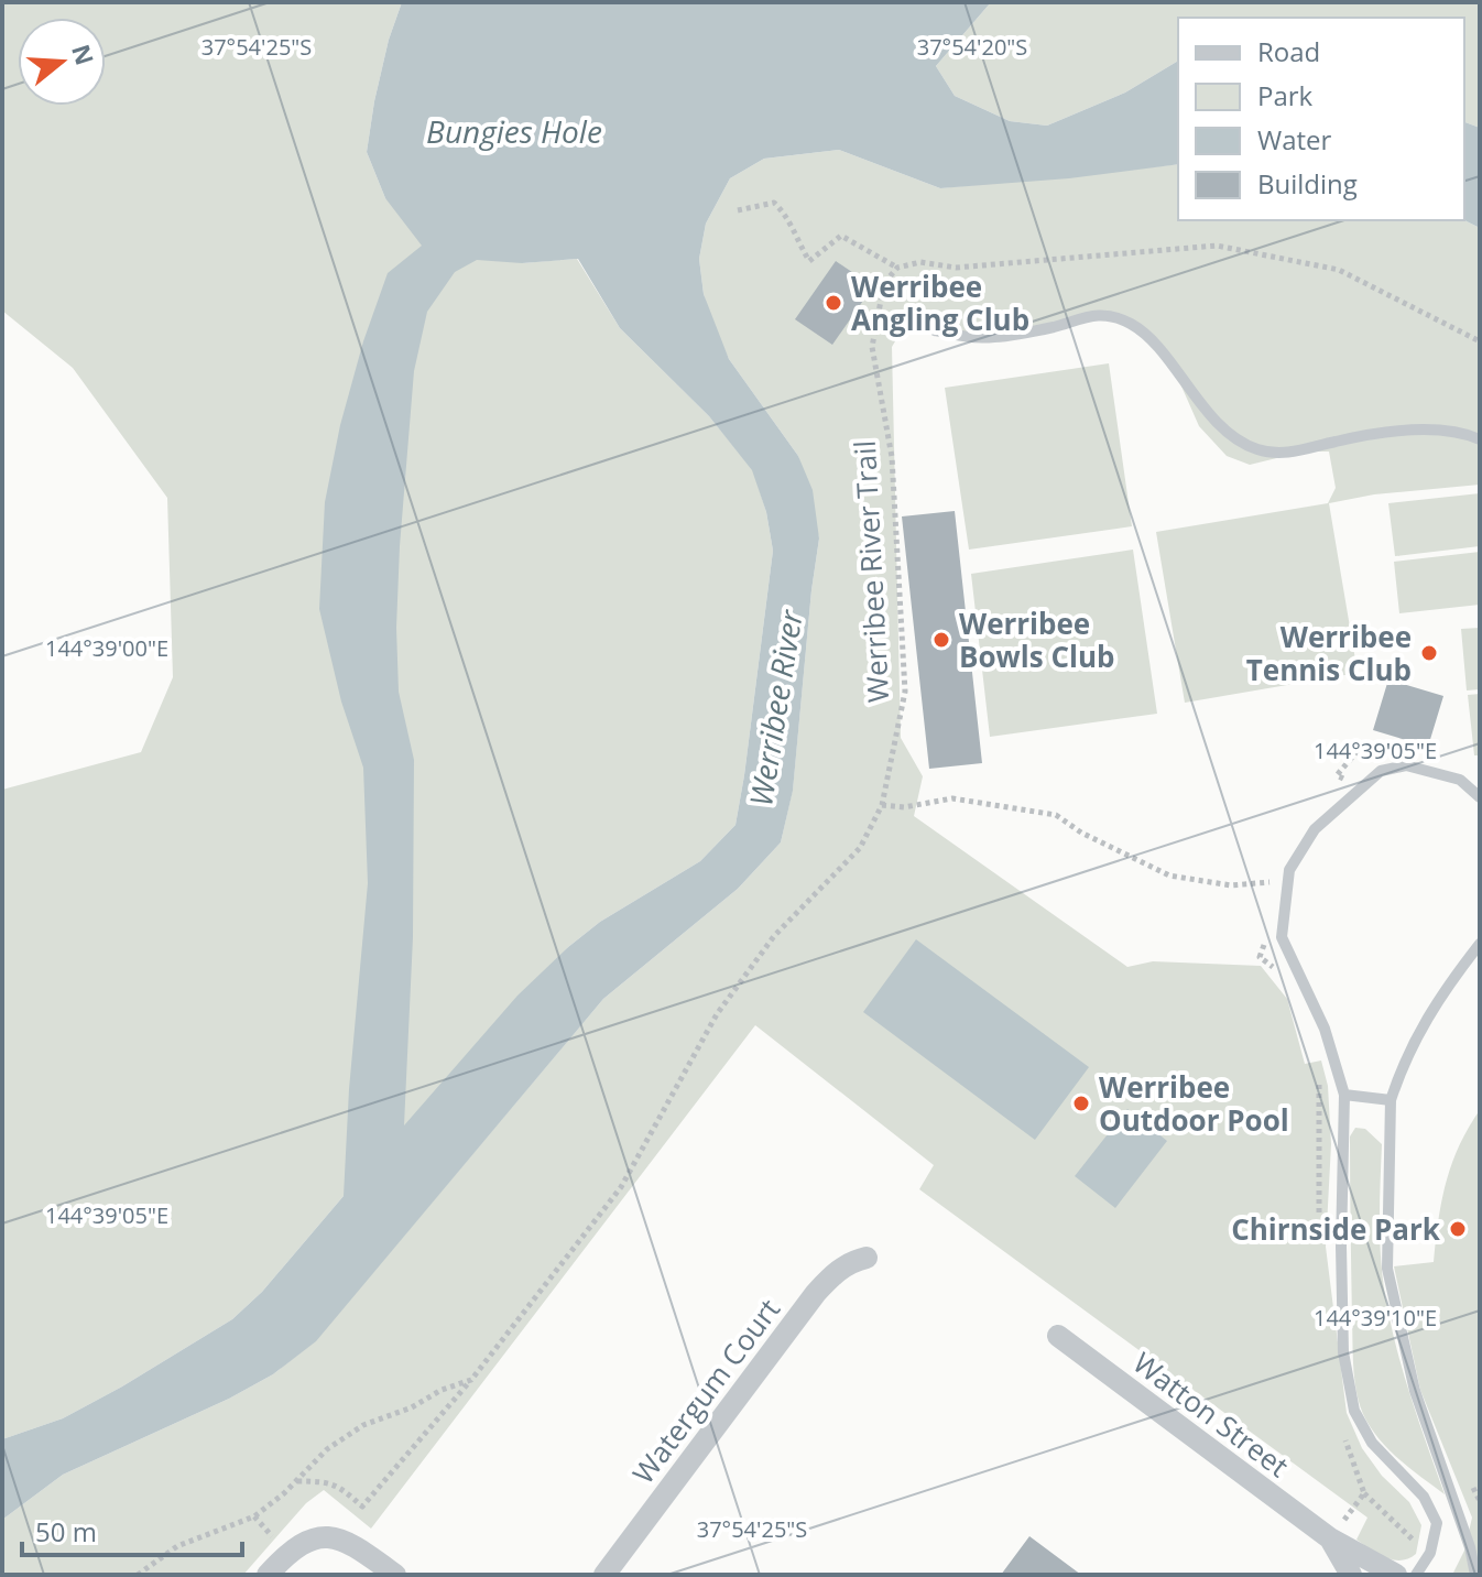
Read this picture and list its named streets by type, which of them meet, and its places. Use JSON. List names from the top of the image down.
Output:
{
  "streets": {
    "street": ["Watergum Court", "Watton Street"],
    "path": ["Werribee River Trail"]
  },
  "water": ["Bungies Hole", "Werribee River"],
  "places": [
    "Werribee Angling Club",
    "Werribee Bowls Club",
    "Werribee Tennis Club",
    "Werribee Outdoor Pool",
    "Chirnside Park"
  ],
  "legend": [
    "Road",
    "Park",
    "Water",
    "Building"
  ],
  "scale_bar": "50 m",
  "north": "right",
  "coordinates": [
    "37°54'25\"S",
    "37°54'20\"S",
    "144°39'00\"E",
    "144°39'05\"E",
    "144°39'10\"E"
  ]
}
